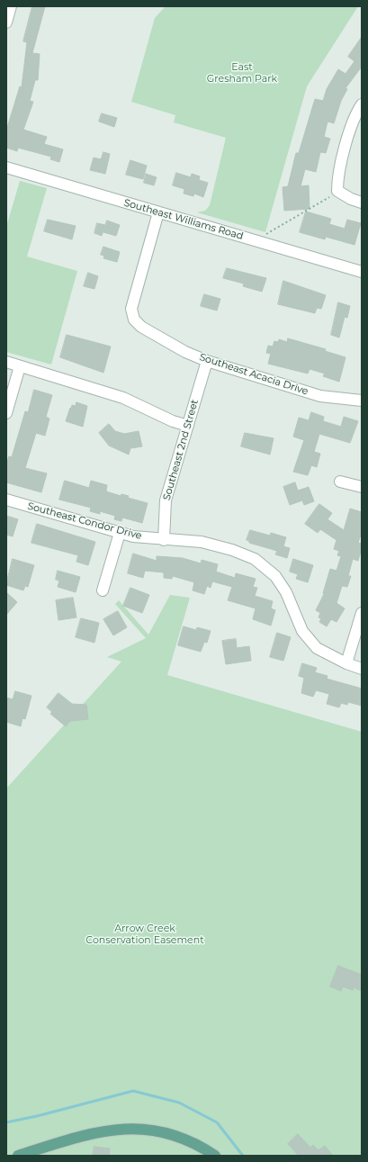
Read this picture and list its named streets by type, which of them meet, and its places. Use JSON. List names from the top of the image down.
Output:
{
  "streets": {
    "street": [
      "Southeast Williams Road",
      "Southeast Acacia Drive",
      "Southeast 2nd Street",
      "Southeast Condor Drive"
    ]
  },
  "crossings": [
    ["Southeast Williams Road", "Southeast Acacia Drive"],
    ["Southeast Acacia Drive", "Southeast 2nd Street"],
    ["Southeast 2nd Street", "Southeast Condor Drive"]
  ],
  "parks": ["East Gresham Park", "Arrow Creek Conservation Easement"]
}
